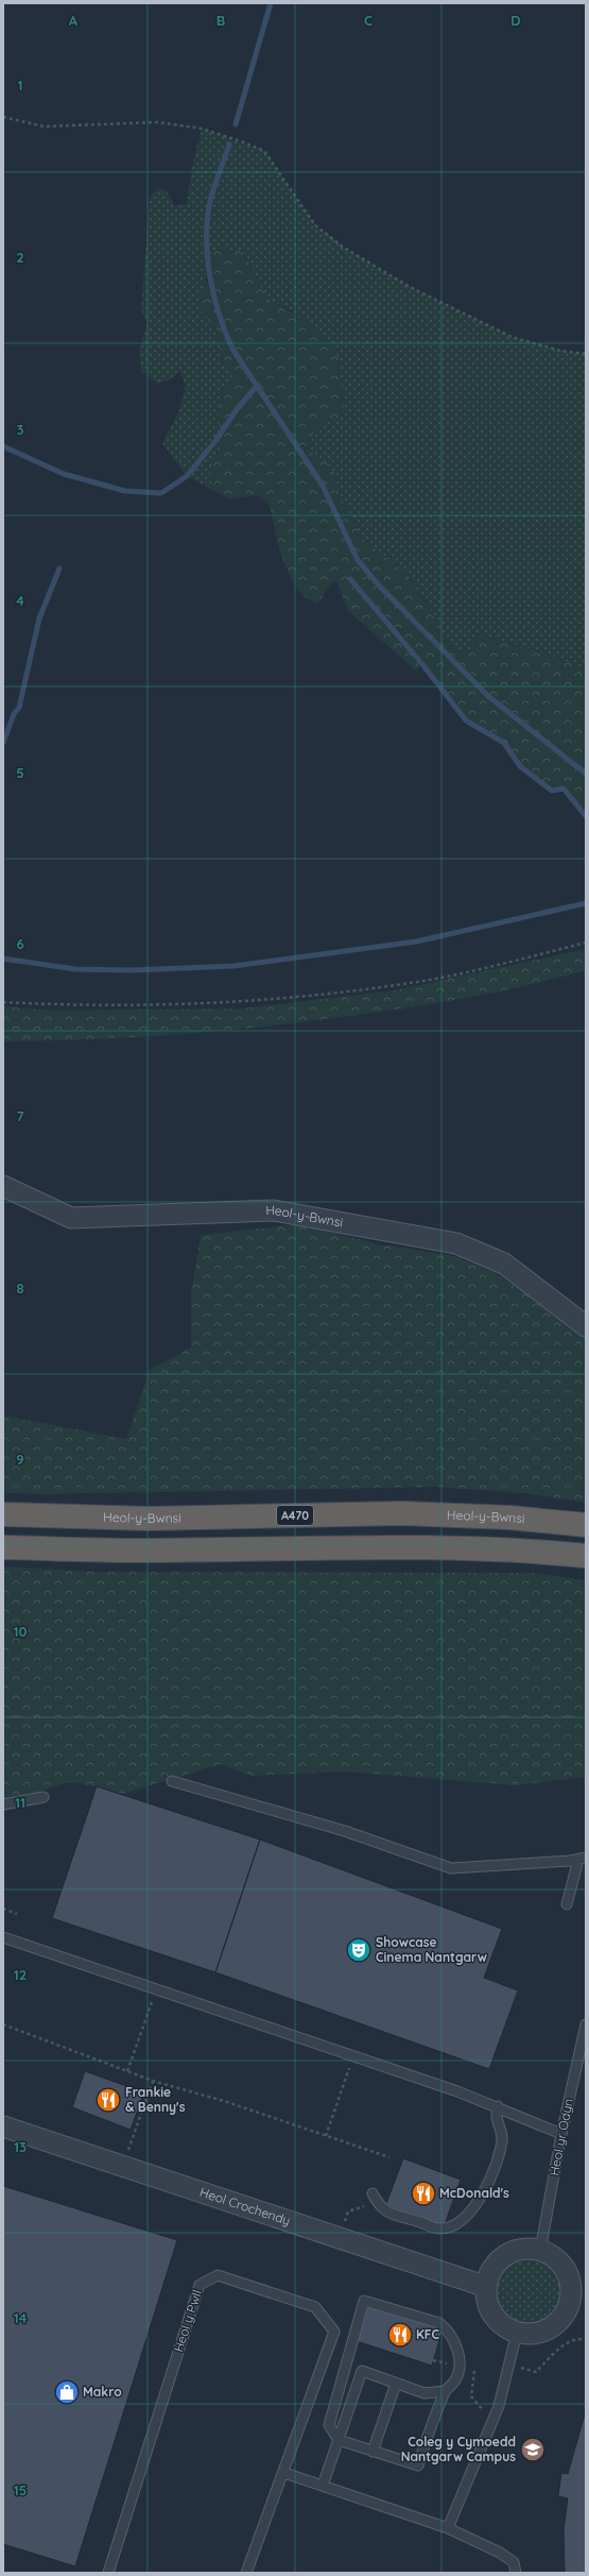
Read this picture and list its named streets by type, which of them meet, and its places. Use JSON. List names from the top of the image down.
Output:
{
  "streets": {
    "highway": ["Heol-y-Bwnsi", "A470"],
    "street": ["Heol Crochendy"],
    "lane": ["Heol yr Odyn", "Heol y Pwll"]
  },
  "crossings": [
    ["Heol yr Odyn", "Heol Crochendy"]
  ],
  "places": {
    "theatre": ["Showcase Cinema Nantgarw"],
    "restaurant": ["Frankie & Benny's", "McDonald's", "KFC"],
    "shop": ["Makro"],
    "school or university": ["Coleg y Cymoedd Nantgarw Campus"]
  },
  "grid": {
    "columns": [
      "A",
      "B",
      "C",
      "D"
    ],
    "rows": [
      "1",
      "2",
      "3",
      "4",
      "5",
      "6",
      "7",
      "8",
      "9",
      "10",
      "11",
      "12",
      "13",
      "14",
      "15"
    ]
  }
}
